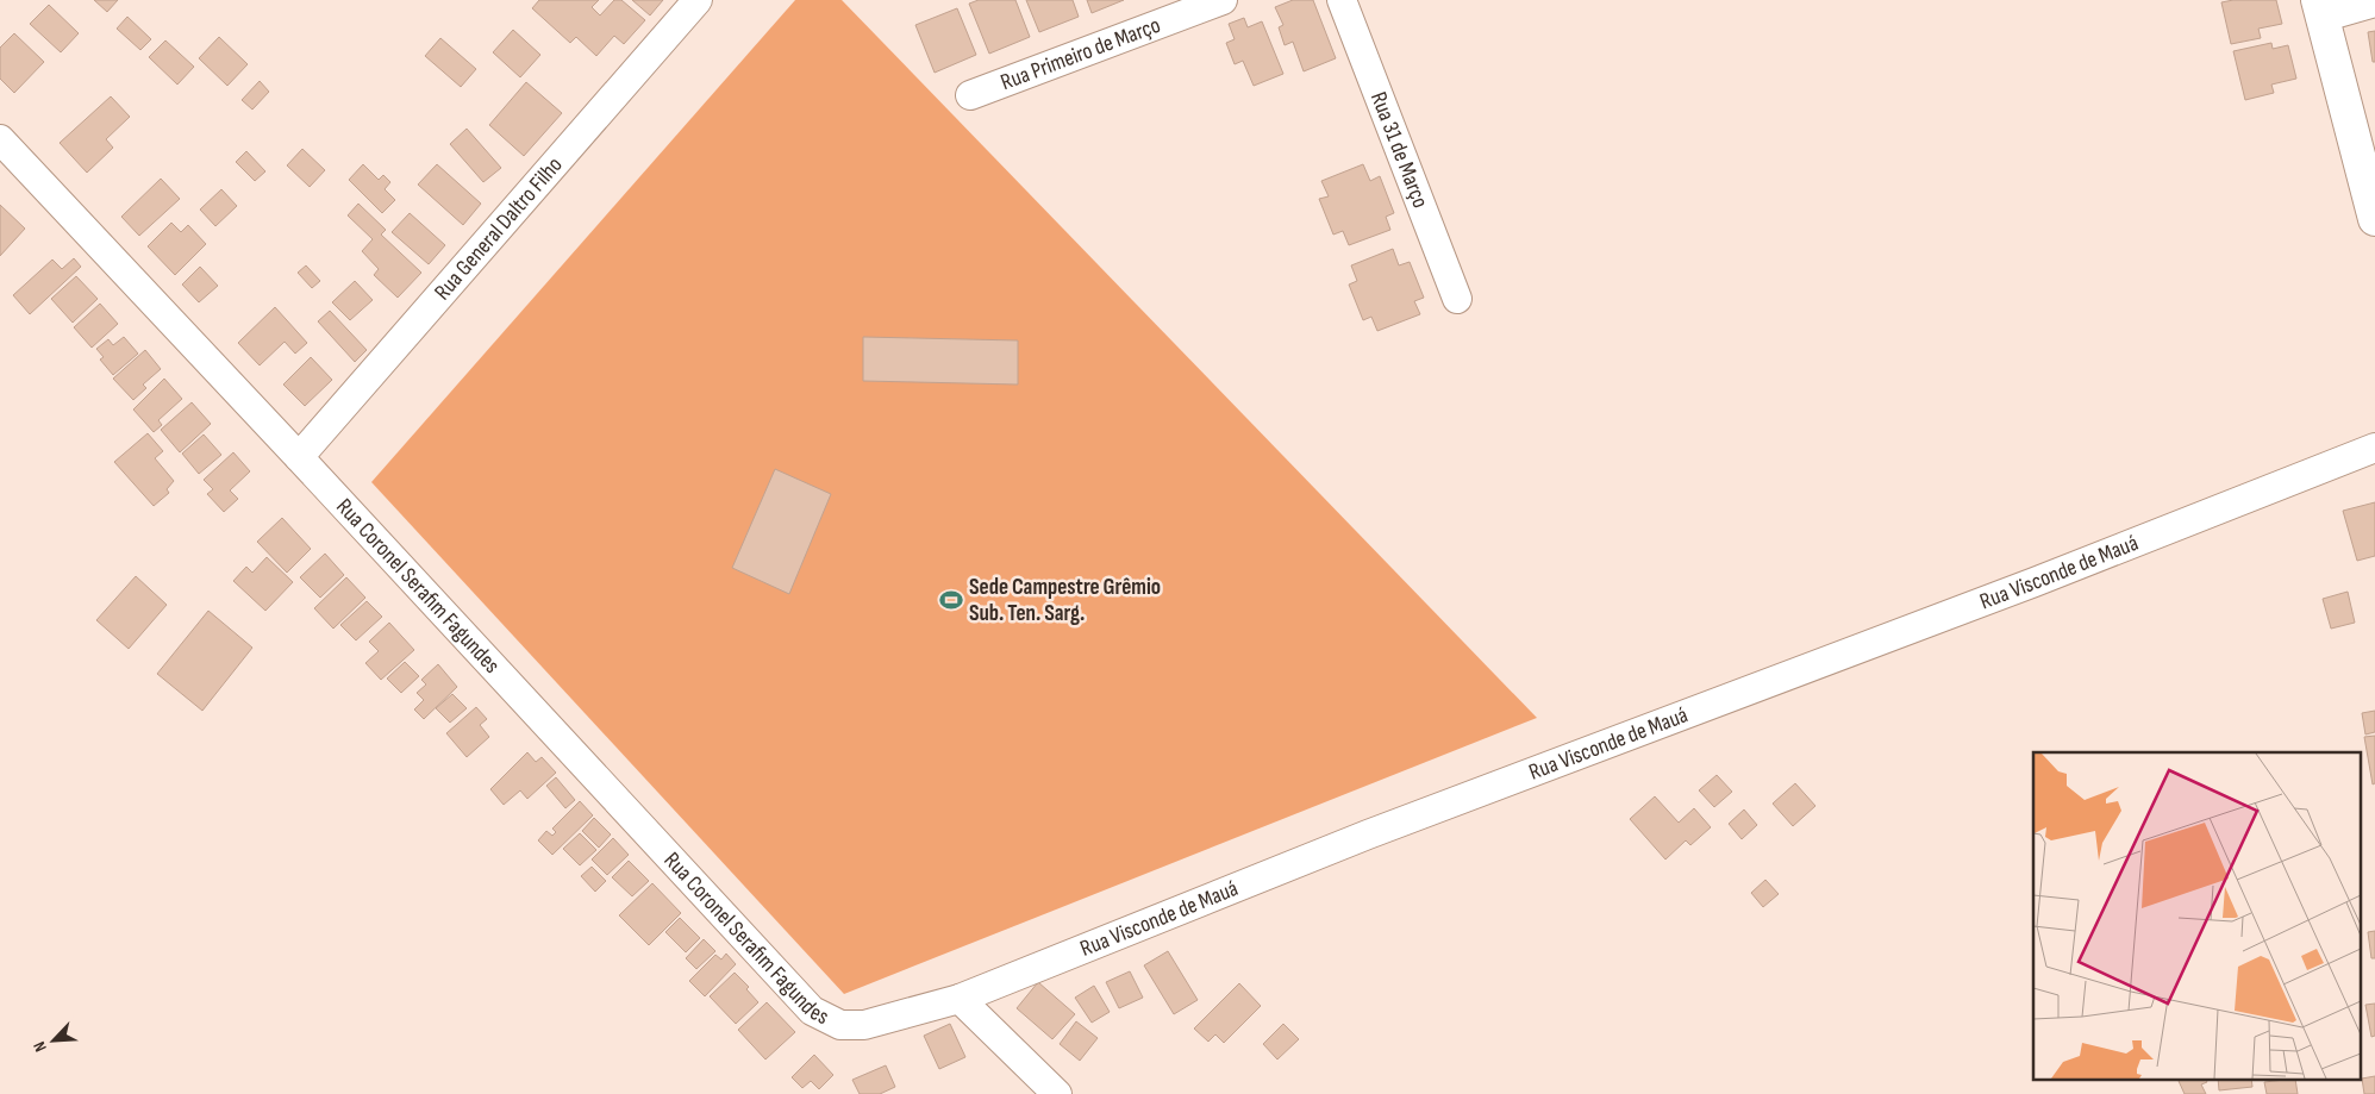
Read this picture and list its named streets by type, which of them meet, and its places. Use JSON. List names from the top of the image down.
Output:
{
  "streets": {
    "street": [
      "Rua Primeiro de Março",
      "Rua 31 de Março",
      "Rua General Daltro Filho",
      "Rua Visconde de Mauá",
      "Rua Coronel Serafim Fagundes"
    ]
  },
  "crossings": [
    ["Rua General Daltro Filho", "Rua Coronel Serafim Fagundes"],
    ["Rua Visconde de Mauá", "Rua Coronel Serafim Fagundes"]
  ],
  "places": {
    "sports": ["Sede Campestre Grêmio Sub. Ten. Sarg."]
  },
  "north": "bottom left"
}
